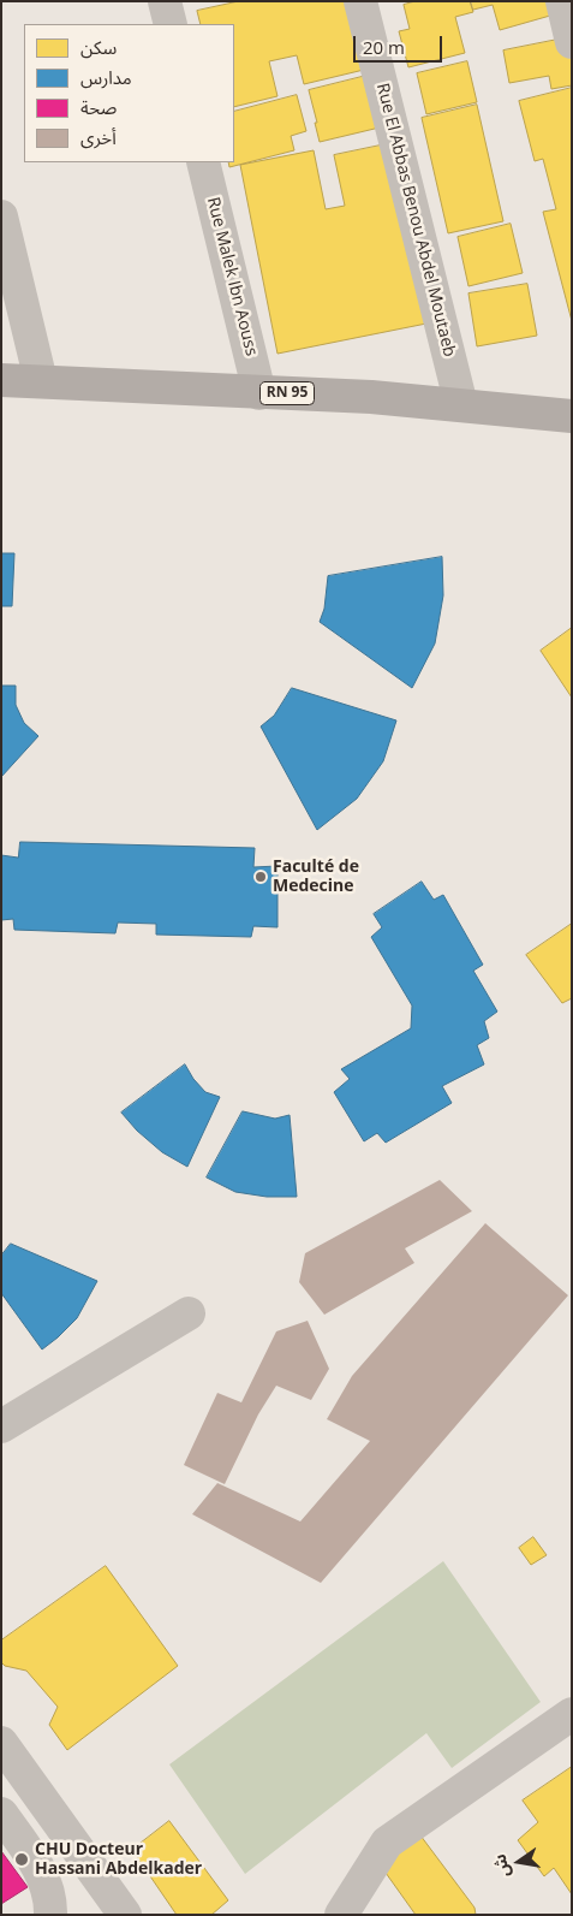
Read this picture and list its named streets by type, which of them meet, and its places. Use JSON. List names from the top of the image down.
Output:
{
  "streets": {
    "main road": ["RN 95"],
    "street": ["Rue El Abbas Benou Abdel Moutaeb", "Rue Malek Ibn Aouss"]
  },
  "crossings": [
    ["Rue El Abbas Benou Abdel Moutaeb", "RN 95"],
    ["Rue Malek Ibn Aouss", "RN 95"]
  ],
  "places": ["Faculté de Medecine", "CHU Docteur Hassani Abdelkader"],
  "legend": [
    "سكن",
    "مدارس",
    "صحة",
    "أخرى"
  ],
  "scale_bar": "20 m",
  "north": "left"
}
